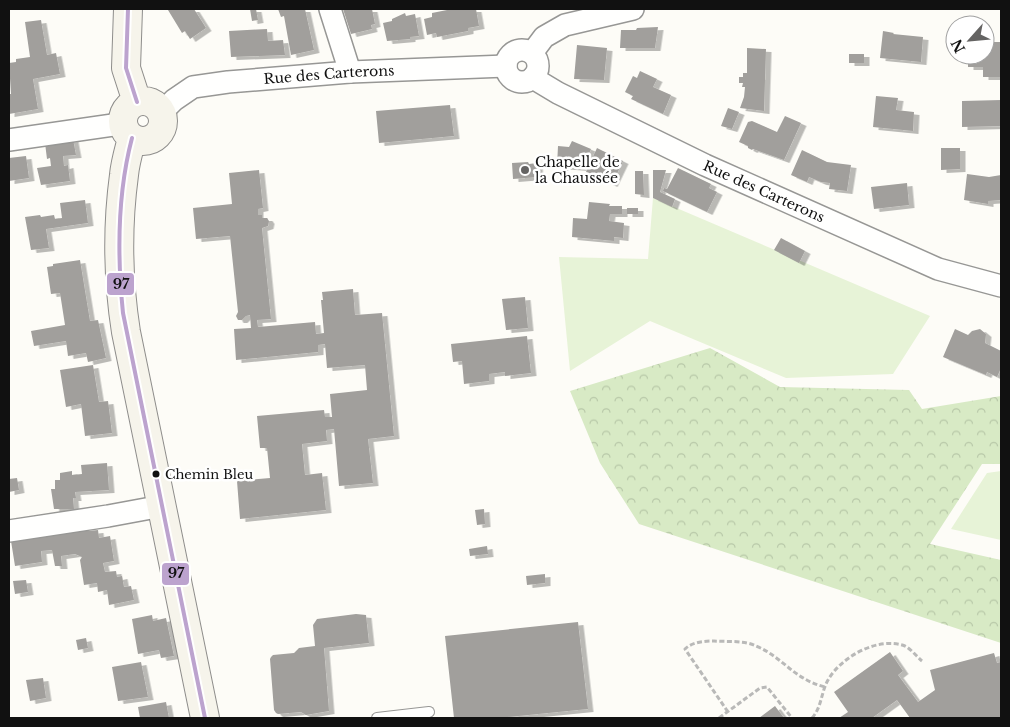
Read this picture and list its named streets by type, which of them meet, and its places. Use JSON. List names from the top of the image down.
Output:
{
  "streets": {
    "street": ["Rue des Carterons"]
  },
  "places": ["Chapelle de la Chaussée", "Chemin Bleu"],
  "lines": ["transit line 97"],
  "north": "bottom left"
}
